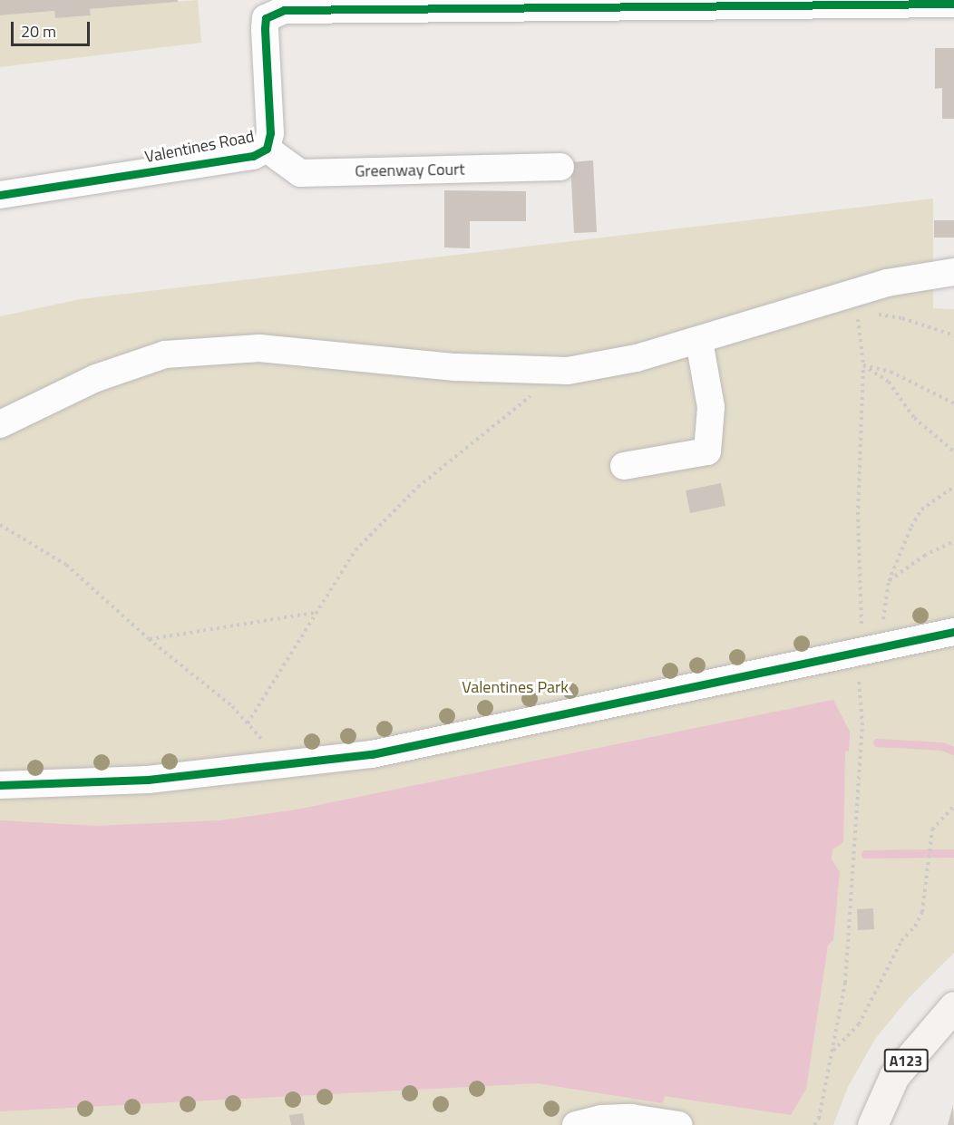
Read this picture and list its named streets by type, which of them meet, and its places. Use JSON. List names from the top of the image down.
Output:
{
  "streets": {
    "main road": ["A123"],
    "street": ["Valentines Road", "Greenway Court"]
  },
  "crossings": [
    ["Valentines Road", "Greenway Court"]
  ],
  "parks": ["Valentines Park"],
  "scale_bar": "20 m"
}
